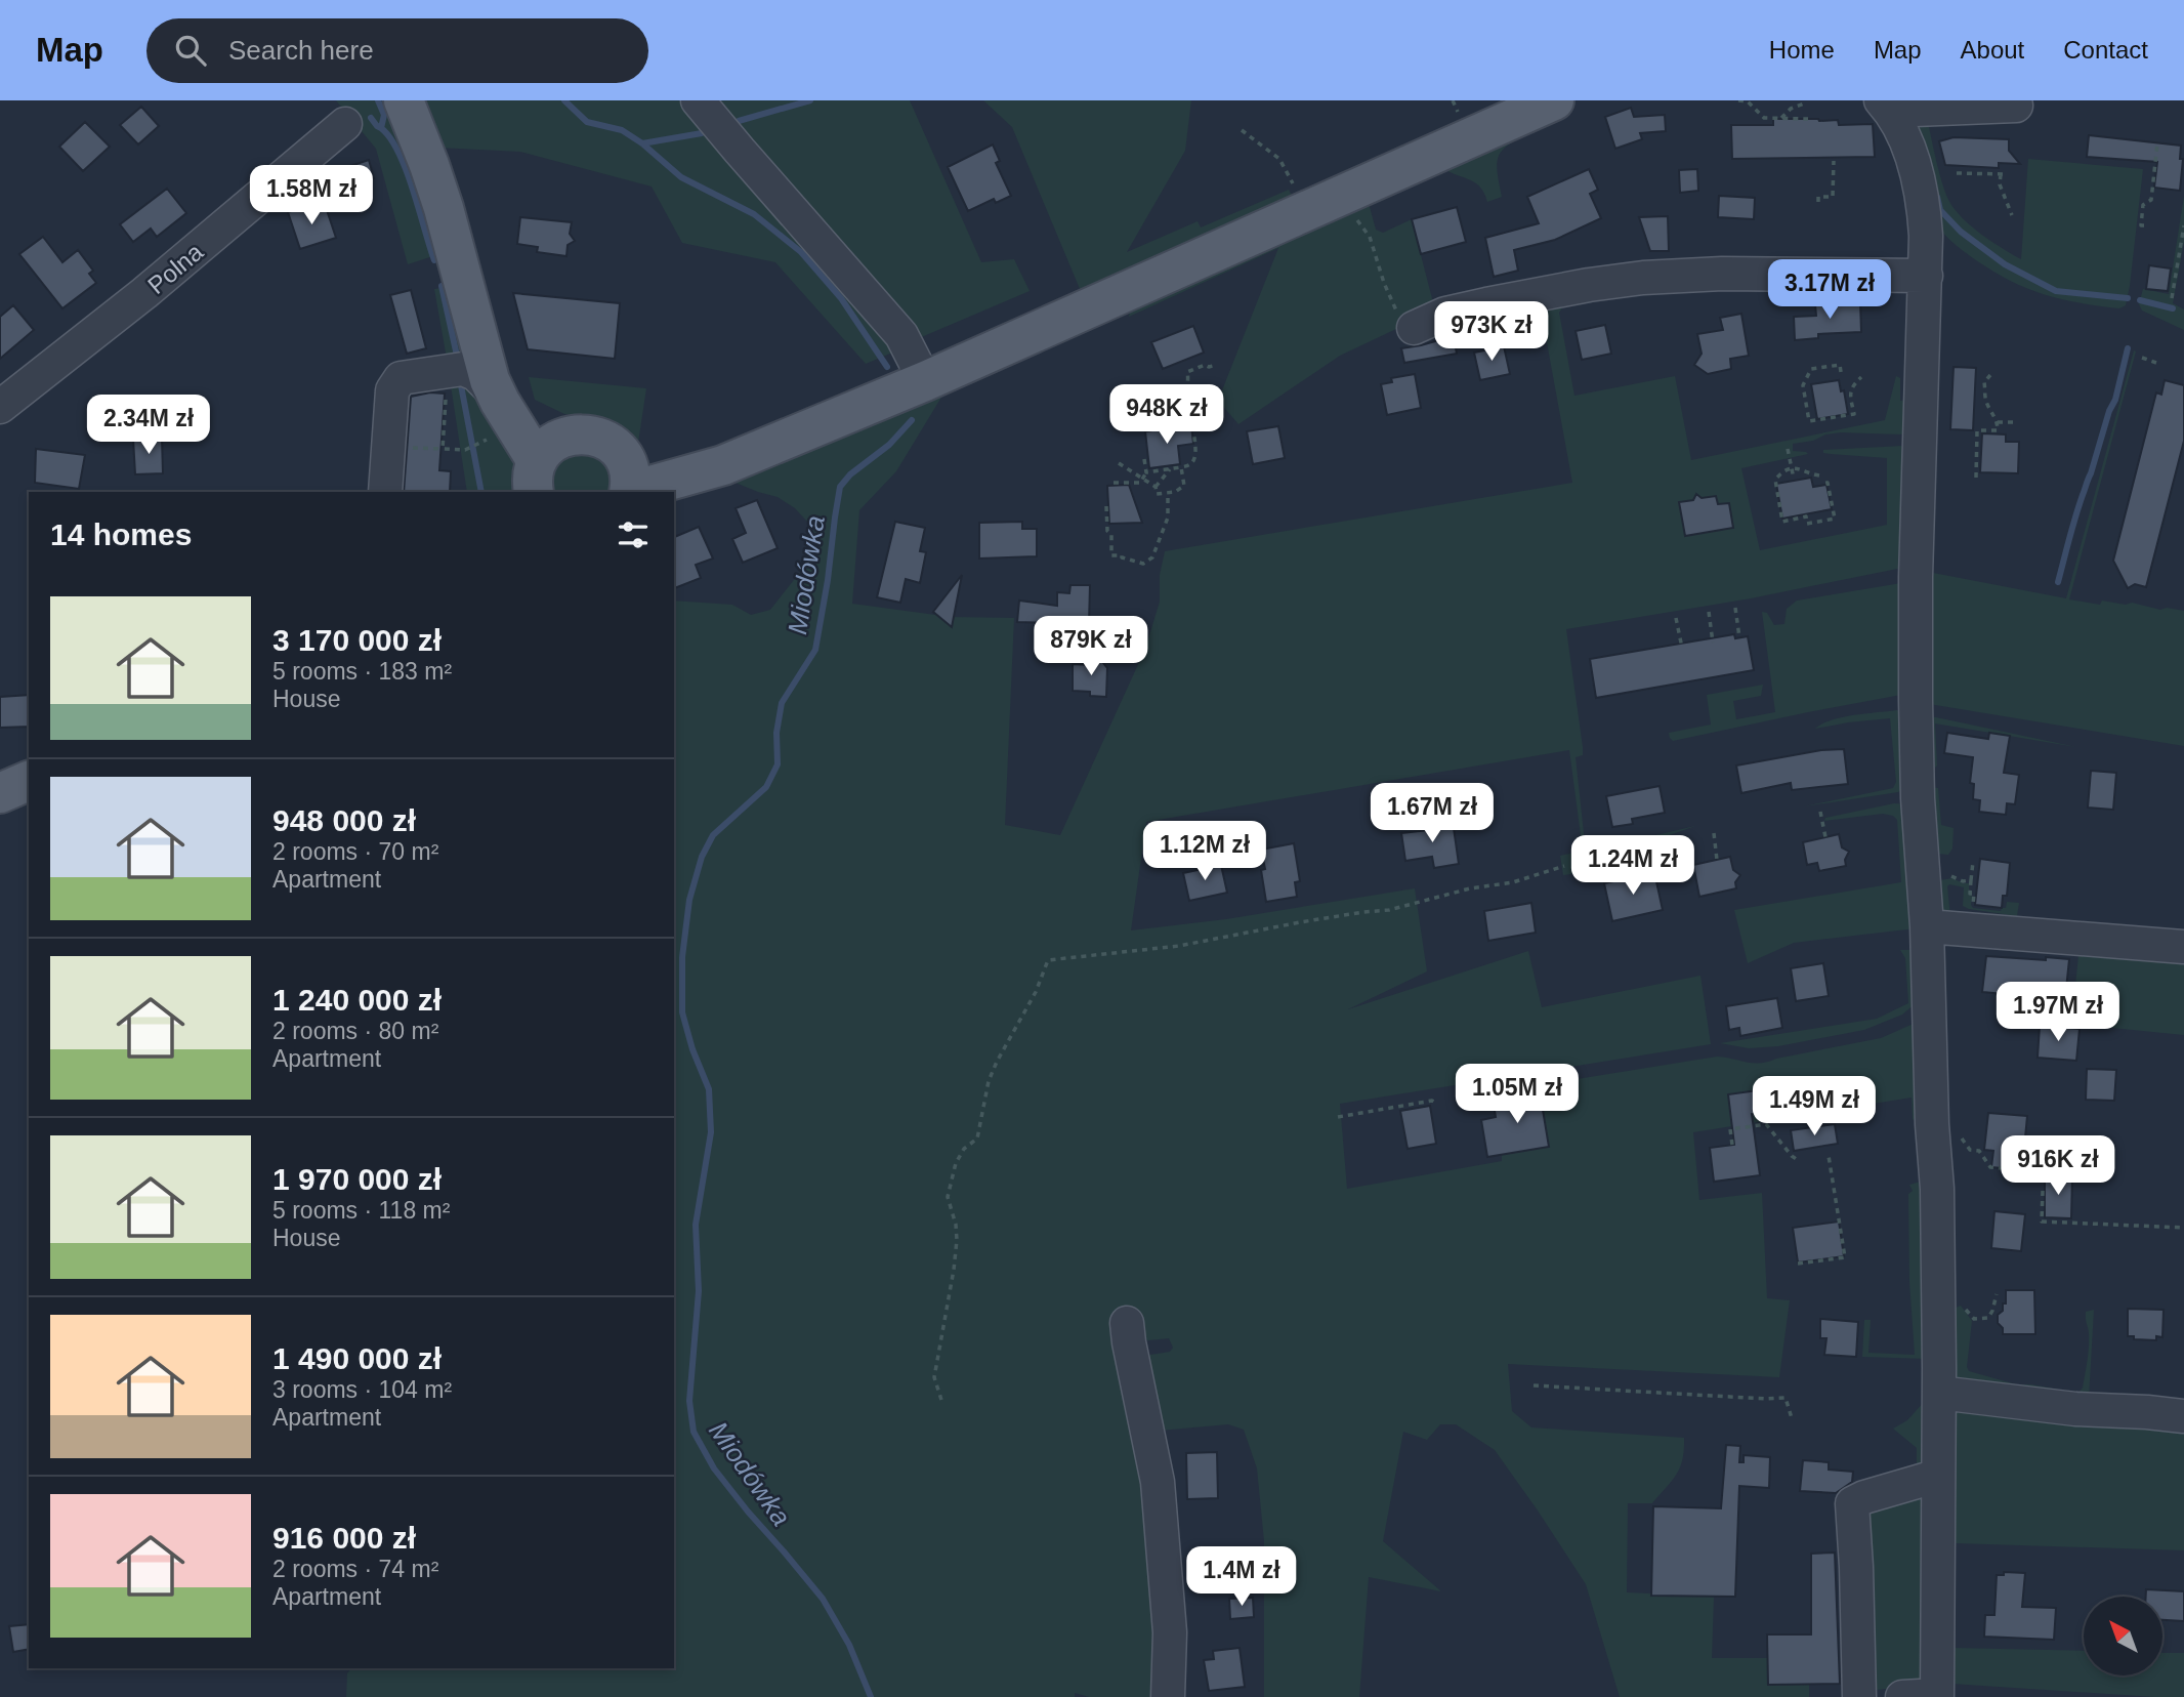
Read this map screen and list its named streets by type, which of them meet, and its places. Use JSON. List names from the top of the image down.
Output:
{
  "streets": {
    "street": ["Polna"]
  },
  "water": ["Miodówka"],
  "north": "top left",
  "page": {
    "header": "Map",
    "search": "Search here",
    "nav": [
      "Home",
      "Map",
      "About",
      "Contact"
    ],
    "price": [
      "1.58M zł",
      "3.17M zł",
      "973K zł",
      "948K zł",
      "2.34M zł",
      "879K zł",
      "1.67M zł",
      "1.12M zł",
      "1.24M zł",
      "1.97M zł",
      "1.05M zł",
      "1.49M zł",
      "916K zł",
      "1.4M zł"
    ],
    "heading": "14 homes",
    "list": [
      {
        "name": "3 170 000 zł",
        "note": "5 rooms · 183 m² · House"
      },
      {
        "name": "948 000 zł",
        "note": "2 rooms · 70 m² · Apartment"
      },
      {
        "name": "1 240 000 zł",
        "note": "2 rooms · 80 m² · Apartment"
      },
      {
        "name": "1 970 000 zł",
        "note": "5 rooms · 118 m² · House"
      },
      {
        "name": "1 490 000 zł",
        "note": "3 rooms · 104 m² · Apartment"
      },
      {
        "name": "916 000 zł",
        "note": "2 rooms · 74 m² · Apartment"
      }
    ]
  }
}
